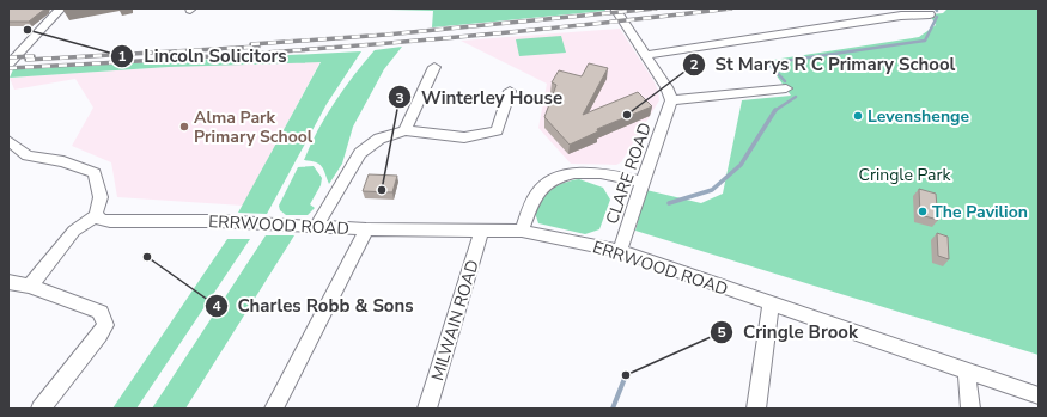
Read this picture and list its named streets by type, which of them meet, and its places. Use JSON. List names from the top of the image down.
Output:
{
  "streets": {
    "street": ["CLARE ROAD", "ERRWOOD ROAD", "MILWAIN ROAD"]
  },
  "crossings": [
    ["CLARE ROAD", "ERRWOOD ROAD"],
    ["ERRWOOD ROAD", "MILWAIN ROAD"]
  ],
  "parks": ["Cringle Park"],
  "places": [
    "Lincoln Solicitors",
    "St Marys R C Primary School",
    "Levenshenge",
    "Alma Park Primary School",
    "Winterley House",
    "The Pavilion",
    "Charles Robb & Sons",
    "Cringle Brook"
  ]
}
